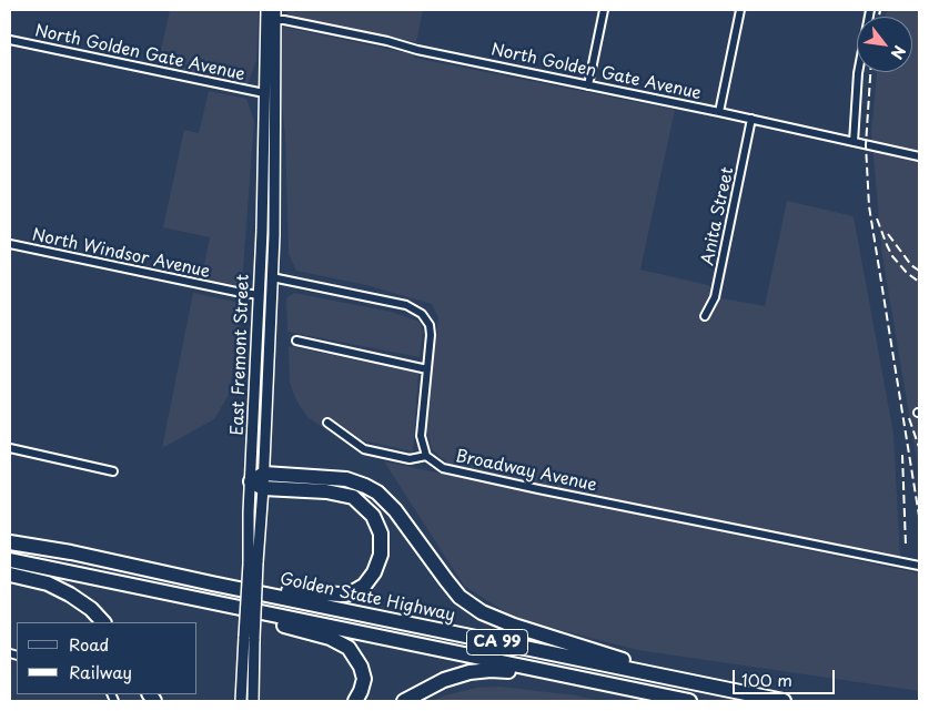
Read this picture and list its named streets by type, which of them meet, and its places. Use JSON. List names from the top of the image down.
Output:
{
  "streets": {
    "highway": ["Golden State Highway", "CA 99"],
    "main road": ["East Fremont Street"],
    "street": [
      "North Golden Gate Avenue",
      "Anita Street",
      "North Windsor Avenue",
      "Broadway Avenue"
    ]
  },
  "crossings": [
    ["North Golden Gate Avenue", "Anita Street"],
    ["North Golden Gate Avenue", "East Fremont Street"],
    ["North Windsor Avenue", "East Fremont Street"]
  ],
  "legend": ["Road", "Railway"],
  "scale_bar": "100 m",
  "north": "bottom right"
}
